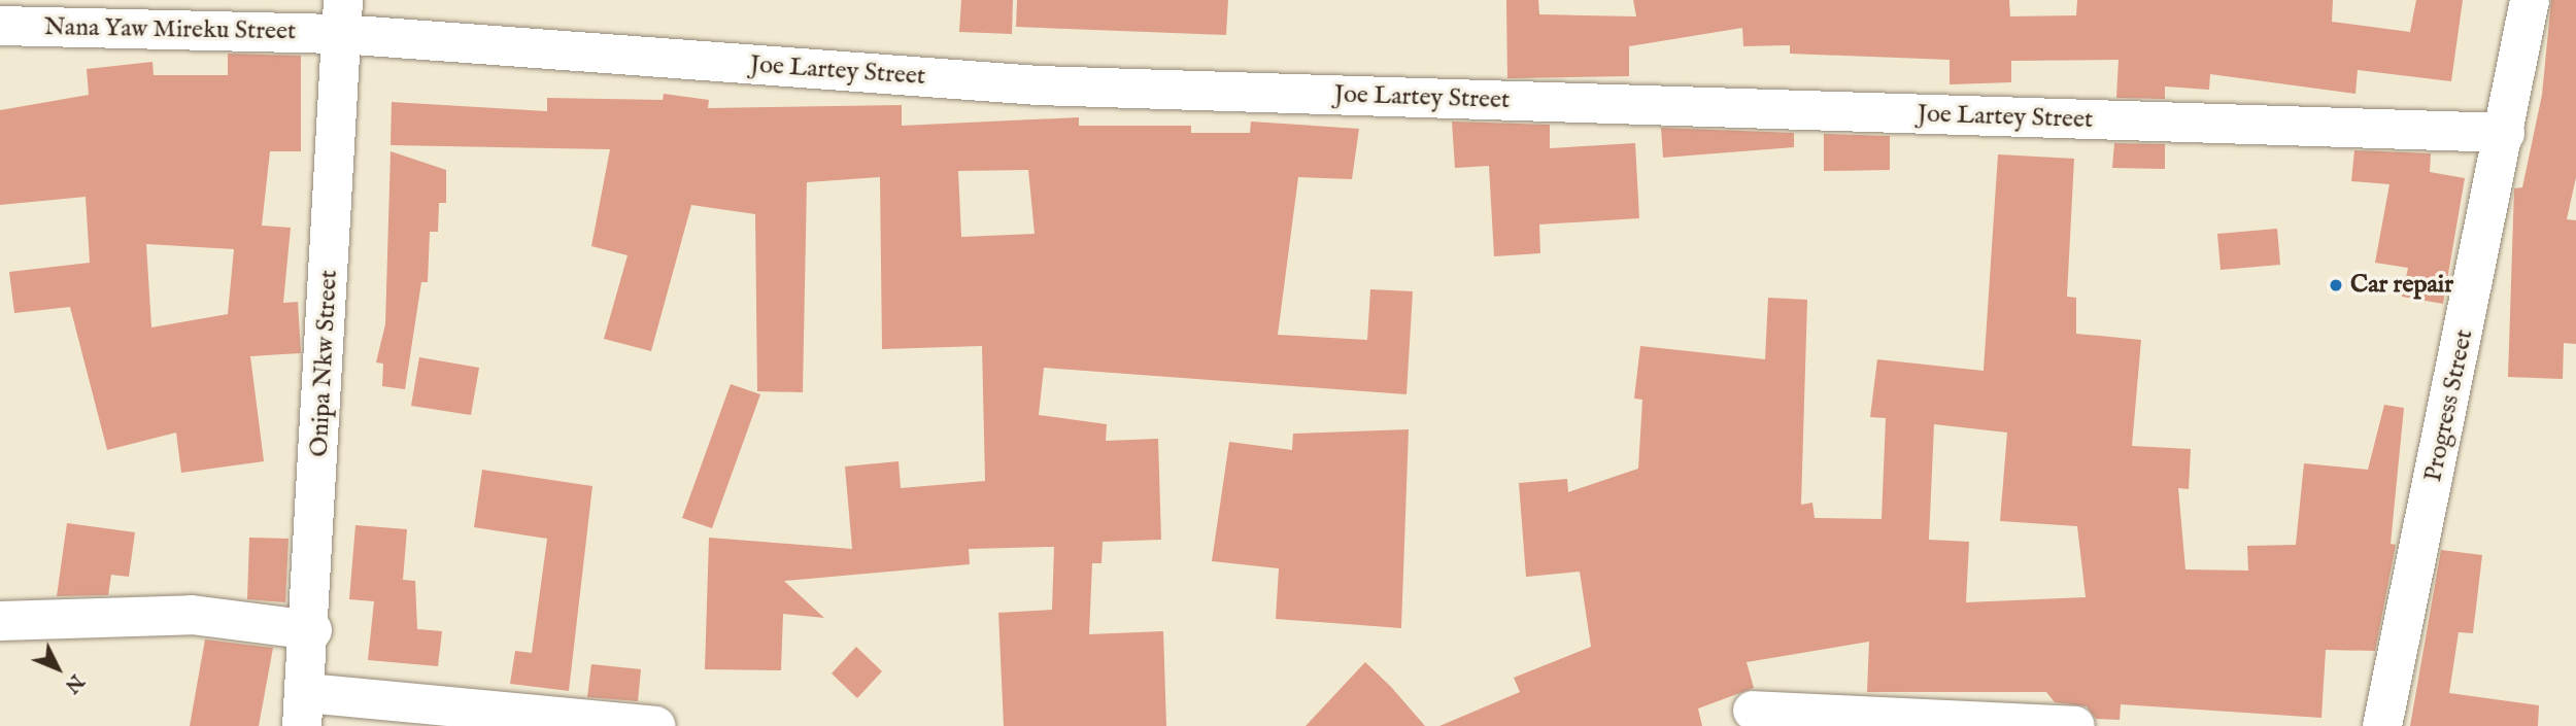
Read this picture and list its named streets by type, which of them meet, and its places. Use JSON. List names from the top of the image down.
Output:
{
  "streets": {
    "street": [
      "Nana Yaw Mireku Street",
      "Joe Lartey Street",
      "Onipa Nkw Street",
      "Progress Street"
    ]
  },
  "crossings": [
    ["Nana Yaw Mireku Street", "Joe Lartey Street"],
    ["Nana Yaw Mireku Street", "Onipa Nkw Street"],
    ["Joe Lartey Street", "Onipa Nkw Street"],
    ["Joe Lartey Street", "Progress Street"]
  ],
  "places": ["Car repair"],
  "north": "bottom right"
}
